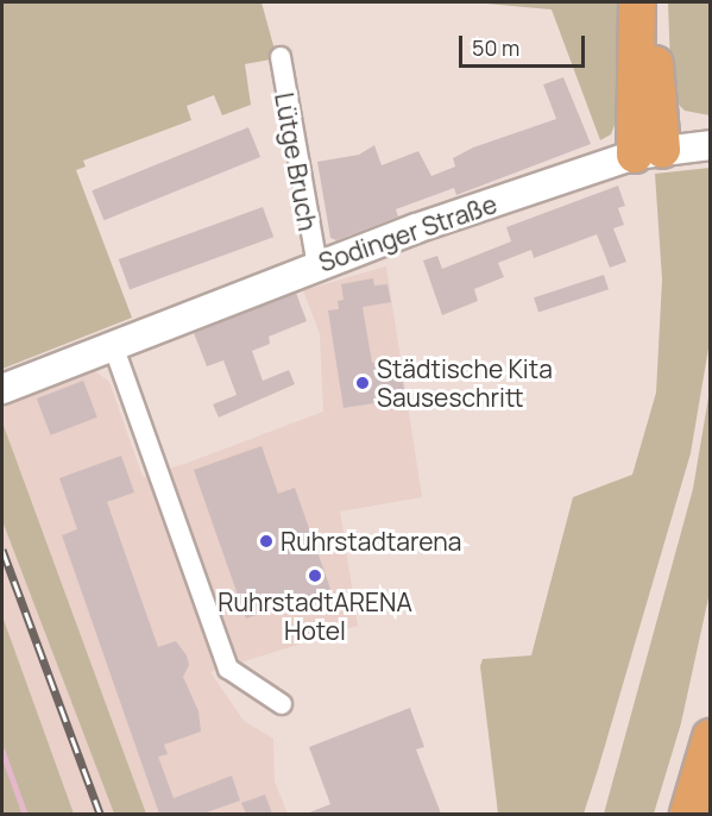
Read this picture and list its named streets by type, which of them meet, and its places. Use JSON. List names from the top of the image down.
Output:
{
  "streets": {
    "street": ["Lütge Bruch", "Sodinger Straße"]
  },
  "crossings": [
    ["Lütge Bruch", "Sodinger Straße"]
  ],
  "places": ["Städtische Kita Sauseschritt", "Ruhrstadtarena", "RuhrstadtARENA Hotel"],
  "scale_bar": "50 m"
}
